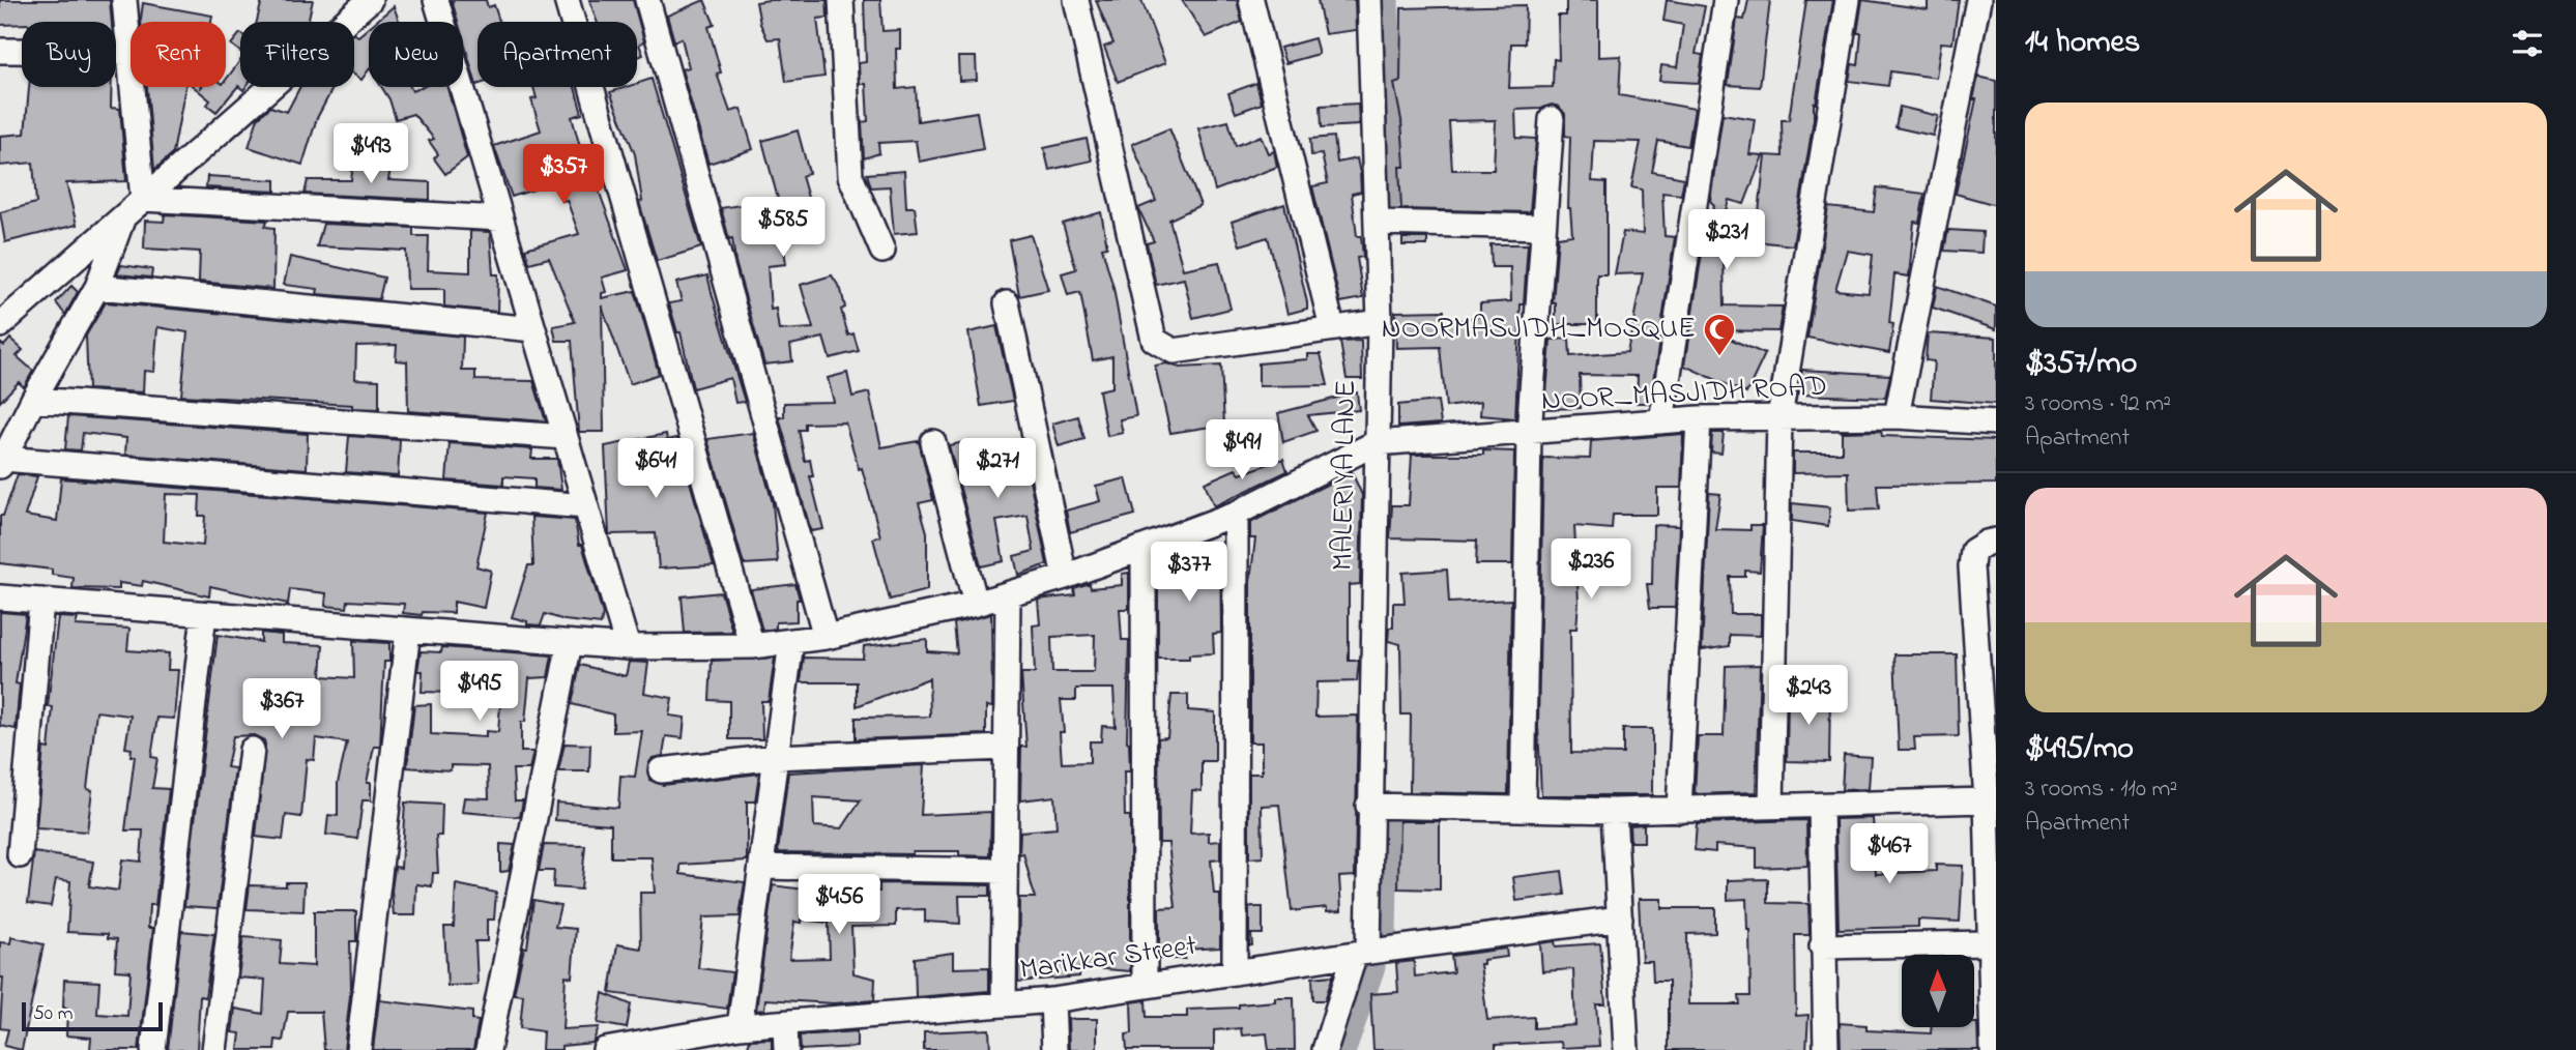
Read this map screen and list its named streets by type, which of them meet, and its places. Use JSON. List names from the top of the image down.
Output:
{
  "streets": {
    "street": ["NOOR_MASJIDH ROAD", "MALERIYA LANE", "Marikkar Street"]
  },
  "crossings": [
    ["NOOR_MASJIDH ROAD", "MALERIYA LANE"],
    ["MALERIYA LANE", "Marikkar Street"]
  ],
  "places": {
    "mosque": ["NOORMASJIDH_MOSQUE"]
  },
  "scale_bar": "50 m",
  "north": "top",
  "page": {
    "heading": "14 homes",
    "chip": [
      "Buy",
      "Rent",
      "Filters",
      "New",
      "Apartment"
    ],
    "list": [
      {
        "name": "$357/mo",
        "note": "3 rooms · 92 m² · Apartment"
      },
      {
        "name": "$495/mo",
        "note": "3 rooms · 110 m² · Apartment"
      }
    ],
    "price": [
      "$493",
      "$357",
      "$585",
      "$231",
      "$491",
      "$641",
      "$271",
      "$236",
      "$377",
      "$495",
      "$243",
      "$367",
      "$467",
      "$456"
    ],
    "scale": "50 m"
  }
}
